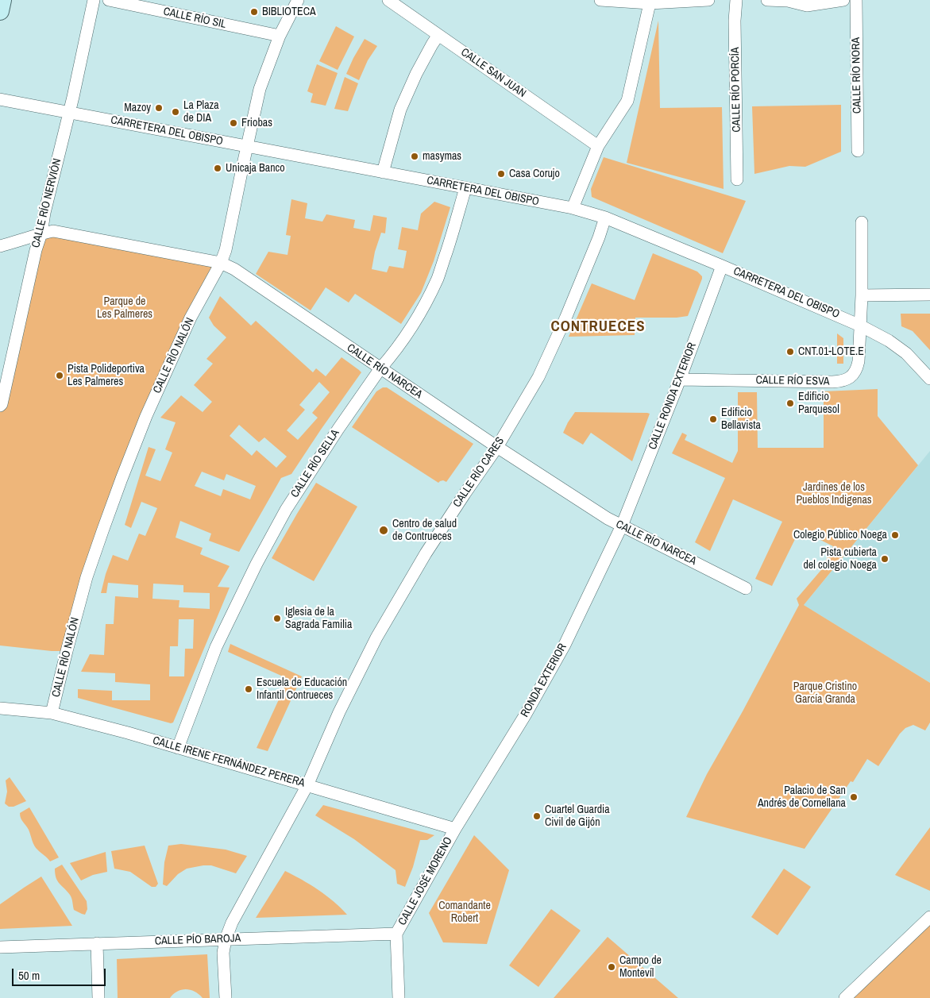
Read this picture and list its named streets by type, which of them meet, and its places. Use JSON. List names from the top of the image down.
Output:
{
  "streets": {
    "street": [
      "CALLE RÍO SIL",
      "CALLE SAN JUAN",
      "CALLE RÍO NORA",
      "CALLE RÍO PORCÍA",
      "CARRETERA DEL OBISPO",
      "CALLE RÍO NERVIÓN",
      "CALLE RÍO NALÓN",
      "CALLE RÍO NARCEA",
      "CALLE RÍO ESVA",
      "CALLE RONDA EXTERIOR",
      "CALLE RÍO SELLA",
      "CALLE RÍO CARES",
      "RONDA EXTERIOR",
      "CALLE IRENE FERNÁNDEZ PERERA",
      "CALLE JOSÉ MORENO",
      "CALLE PÍO BAROJA"
    ]
  },
  "crossings": [
    ["CALLE RÍO SIL", "CALLE RÍO NALÓN"],
    ["CARRETERA DEL OBISPO", "CALLE RÍO NERVIÓN"],
    ["CARRETERA DEL OBISPO", "CALLE RÍO NALÓN"],
    ["CARRETERA DEL OBISPO", "CALLE RÍO ESVA"],
    ["CARRETERA DEL OBISPO", "CALLE RONDA EXTERIOR"],
    ["CARRETERA DEL OBISPO", "CALLE RÍO SELLA"],
    ["CARRETERA DEL OBISPO", "CALLE RÍO CARES"],
    ["CALLE RÍO NERVIÓN", "CALLE RÍO NARCEA"],
    ["CALLE RÍO NALÓN", "CALLE RÍO NARCEA"],
    ["CALLE RÍO NALÓN", "CALLE IRENE FERNÁNDEZ PERERA"],
    ["CALLE RÍO NARCEA", "CALLE RONDA EXTERIOR"],
    ["CALLE RÍO NARCEA", "CALLE RÍO SELLA"],
    ["CALLE RÍO NARCEA", "CALLE RÍO CARES"],
    ["CALLE RÍO NARCEA", "RONDA EXTERIOR"],
    ["CALLE RÍO ESVA", "CALLE RONDA EXTERIOR"],
    ["CALLE RONDA EXTERIOR", "RONDA EXTERIOR"],
    ["CALLE RÍO SELLA", "CALLE IRENE FERNÁNDEZ PERERA"],
    ["CALLE RÍO CARES", "CALLE IRENE FERNÁNDEZ PERERA"],
    ["CALLE RÍO CARES", "CALLE PÍO BAROJA"],
    ["RONDA EXTERIOR", "CALLE IRENE FERNÁNDEZ PERERA"],
    ["RONDA EXTERIOR", "CALLE JOSÉ MORENO"],
    ["CALLE IRENE FERNÁNDEZ PERERA", "CALLE JOSÉ MORENO"],
    ["CALLE JOSÉ MORENO", "CALLE PÍO BAROJA"]
  ],
  "districts": ["CONTRUECES"],
  "parks": [
    "Parque de Les Palmeres",
    "Jardines de los Pueblos Indigenas",
    "Parque Cristino García Granda",
    "Comandante Robert"
  ],
  "places": [
    "BIBLIOTECA",
    "Mazoy",
    "La Plaza de DIA",
    "Friobas",
    "masymas",
    "Unicaja Banco",
    "Casa Corujo",
    "CNT.01-LOTE.E",
    "Pista Polideportiva Les Palmeres",
    "Edificio Parquesol",
    "Edificio Bellavista",
    "Centro de salud de Contrueces",
    "Colegio Público Noega",
    "Pista cubierta del colegio Noega",
    "Iglesia de la Sagrada Familia",
    "Escuela de Educación Infantil Contrueces",
    "Palacio de San Andrés de Cornellana",
    "Cuartel Guardia Civil de Gijón",
    "Campo de Montevíl"
  ],
  "scale_bar": "50 m"
}
